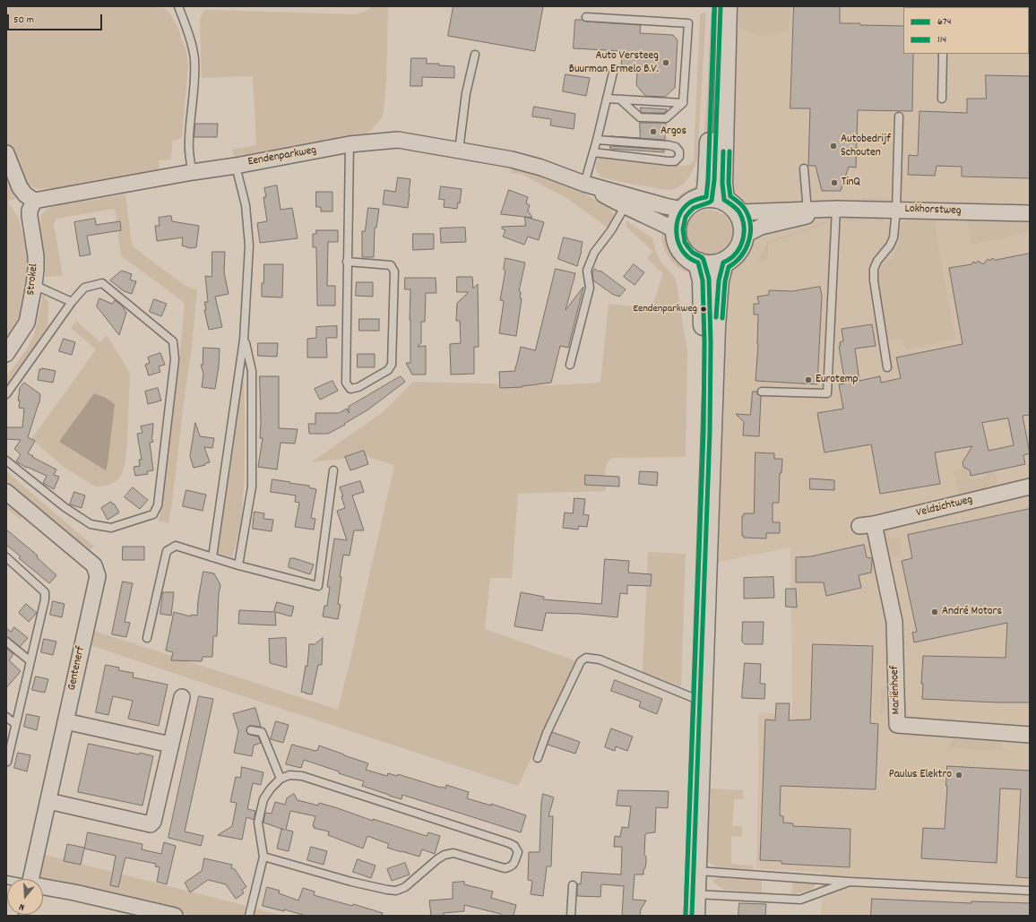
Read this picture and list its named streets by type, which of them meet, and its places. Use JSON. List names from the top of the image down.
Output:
{
  "streets": {
    "street": [
      "Eendenparkweg",
      "Lokhorstweg",
      "Strokel",
      "Veldzichtweg",
      "Gentenerf",
      "Mariënhoef"
    ]
  },
  "crossings": [
    ["Eendenparkweg", "Lokhorstweg"],
    ["Eendenparkweg", "Strokel"],
    ["Veldzichtweg", "Mariënhoef"]
  ],
  "places": [
    "Auto Versteeg Buurman Ermelo B.V.",
    "Argos",
    "Autobedrijf Schouten",
    "TinQ",
    "Eendenparkweg",
    "Eurotemp",
    "André Motors",
    "Paulus Elektro"
  ],
  "lines": ["transit line 674", "transit line 114"],
  "legend": ["674", "114"],
  "scale_bar": "50 m",
  "north": "bottom"
}
